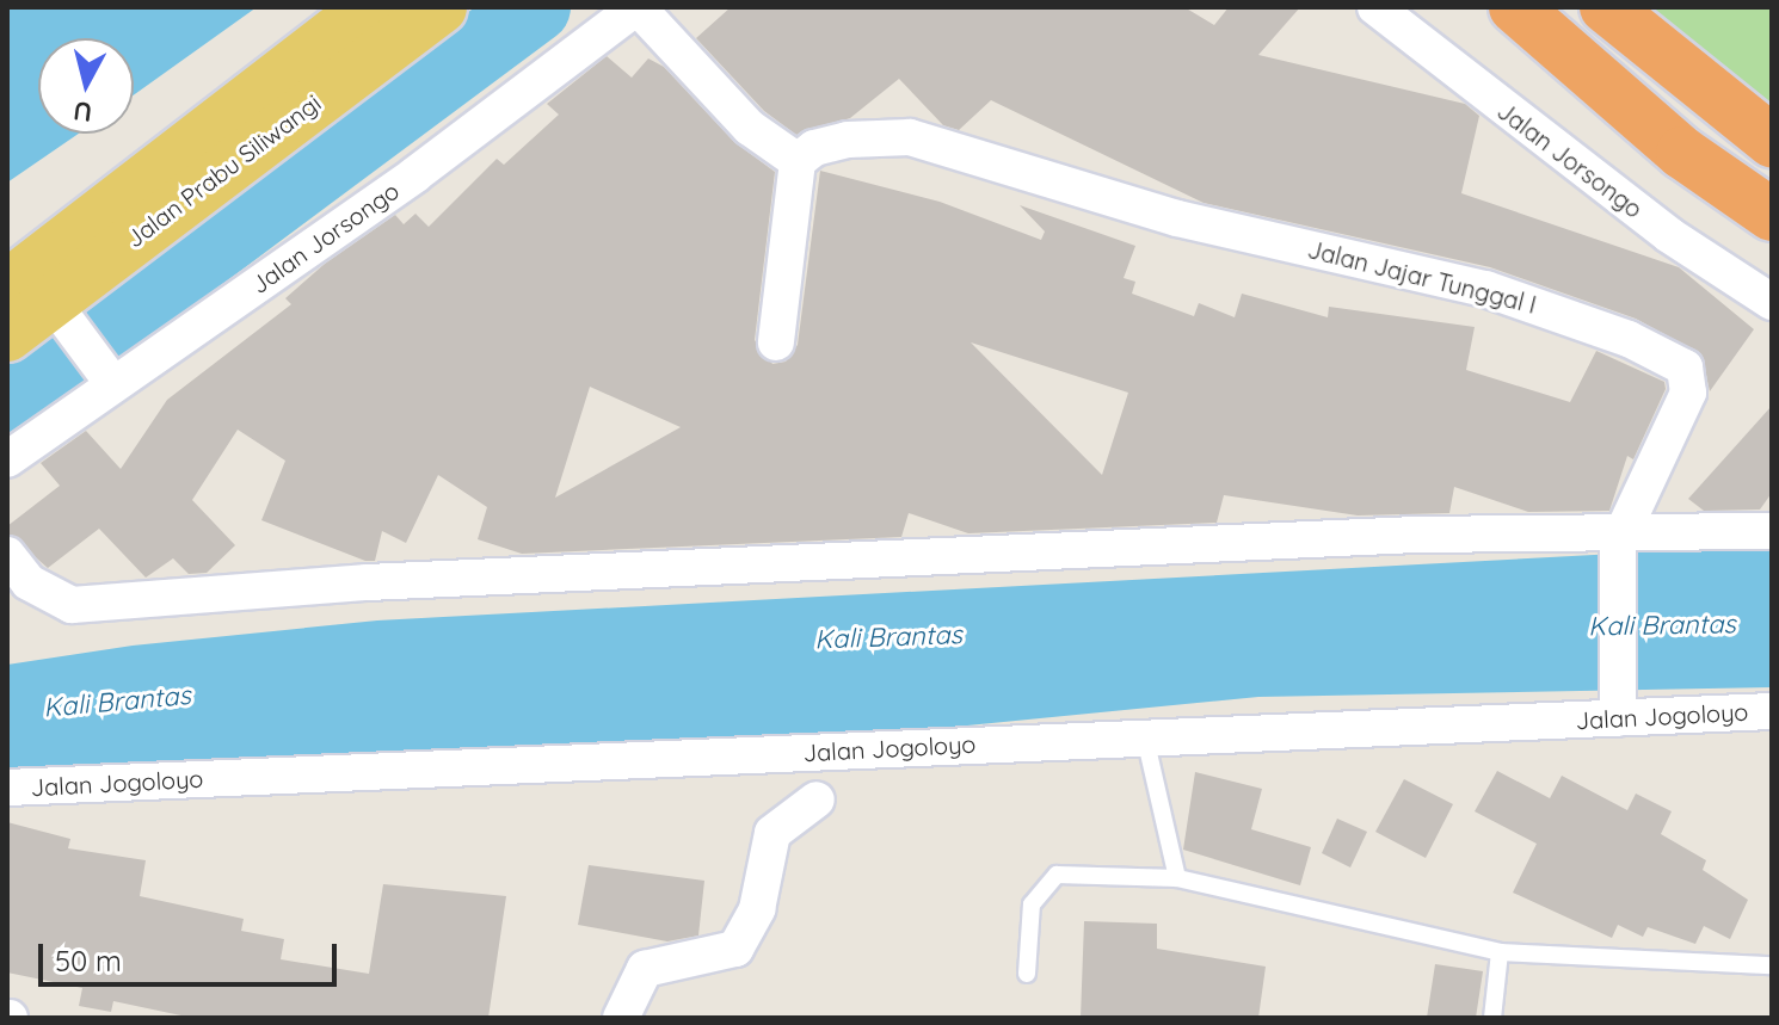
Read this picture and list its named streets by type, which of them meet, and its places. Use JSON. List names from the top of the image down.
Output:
{
  "streets": {
    "main road": ["Jalan Prabu Siliwangi"],
    "street": ["Jalan Jorsongo", "Jalan Jajar Tunggal I", "Jalan Jogoloyo"]
  },
  "crossings": [
    ["Jalan Jajar Tunggal I", "Jalan Jogoloyo"]
  ],
  "water": ["Kali Brantas"],
  "scale_bar": "50 m",
  "north": "bottom"
}
